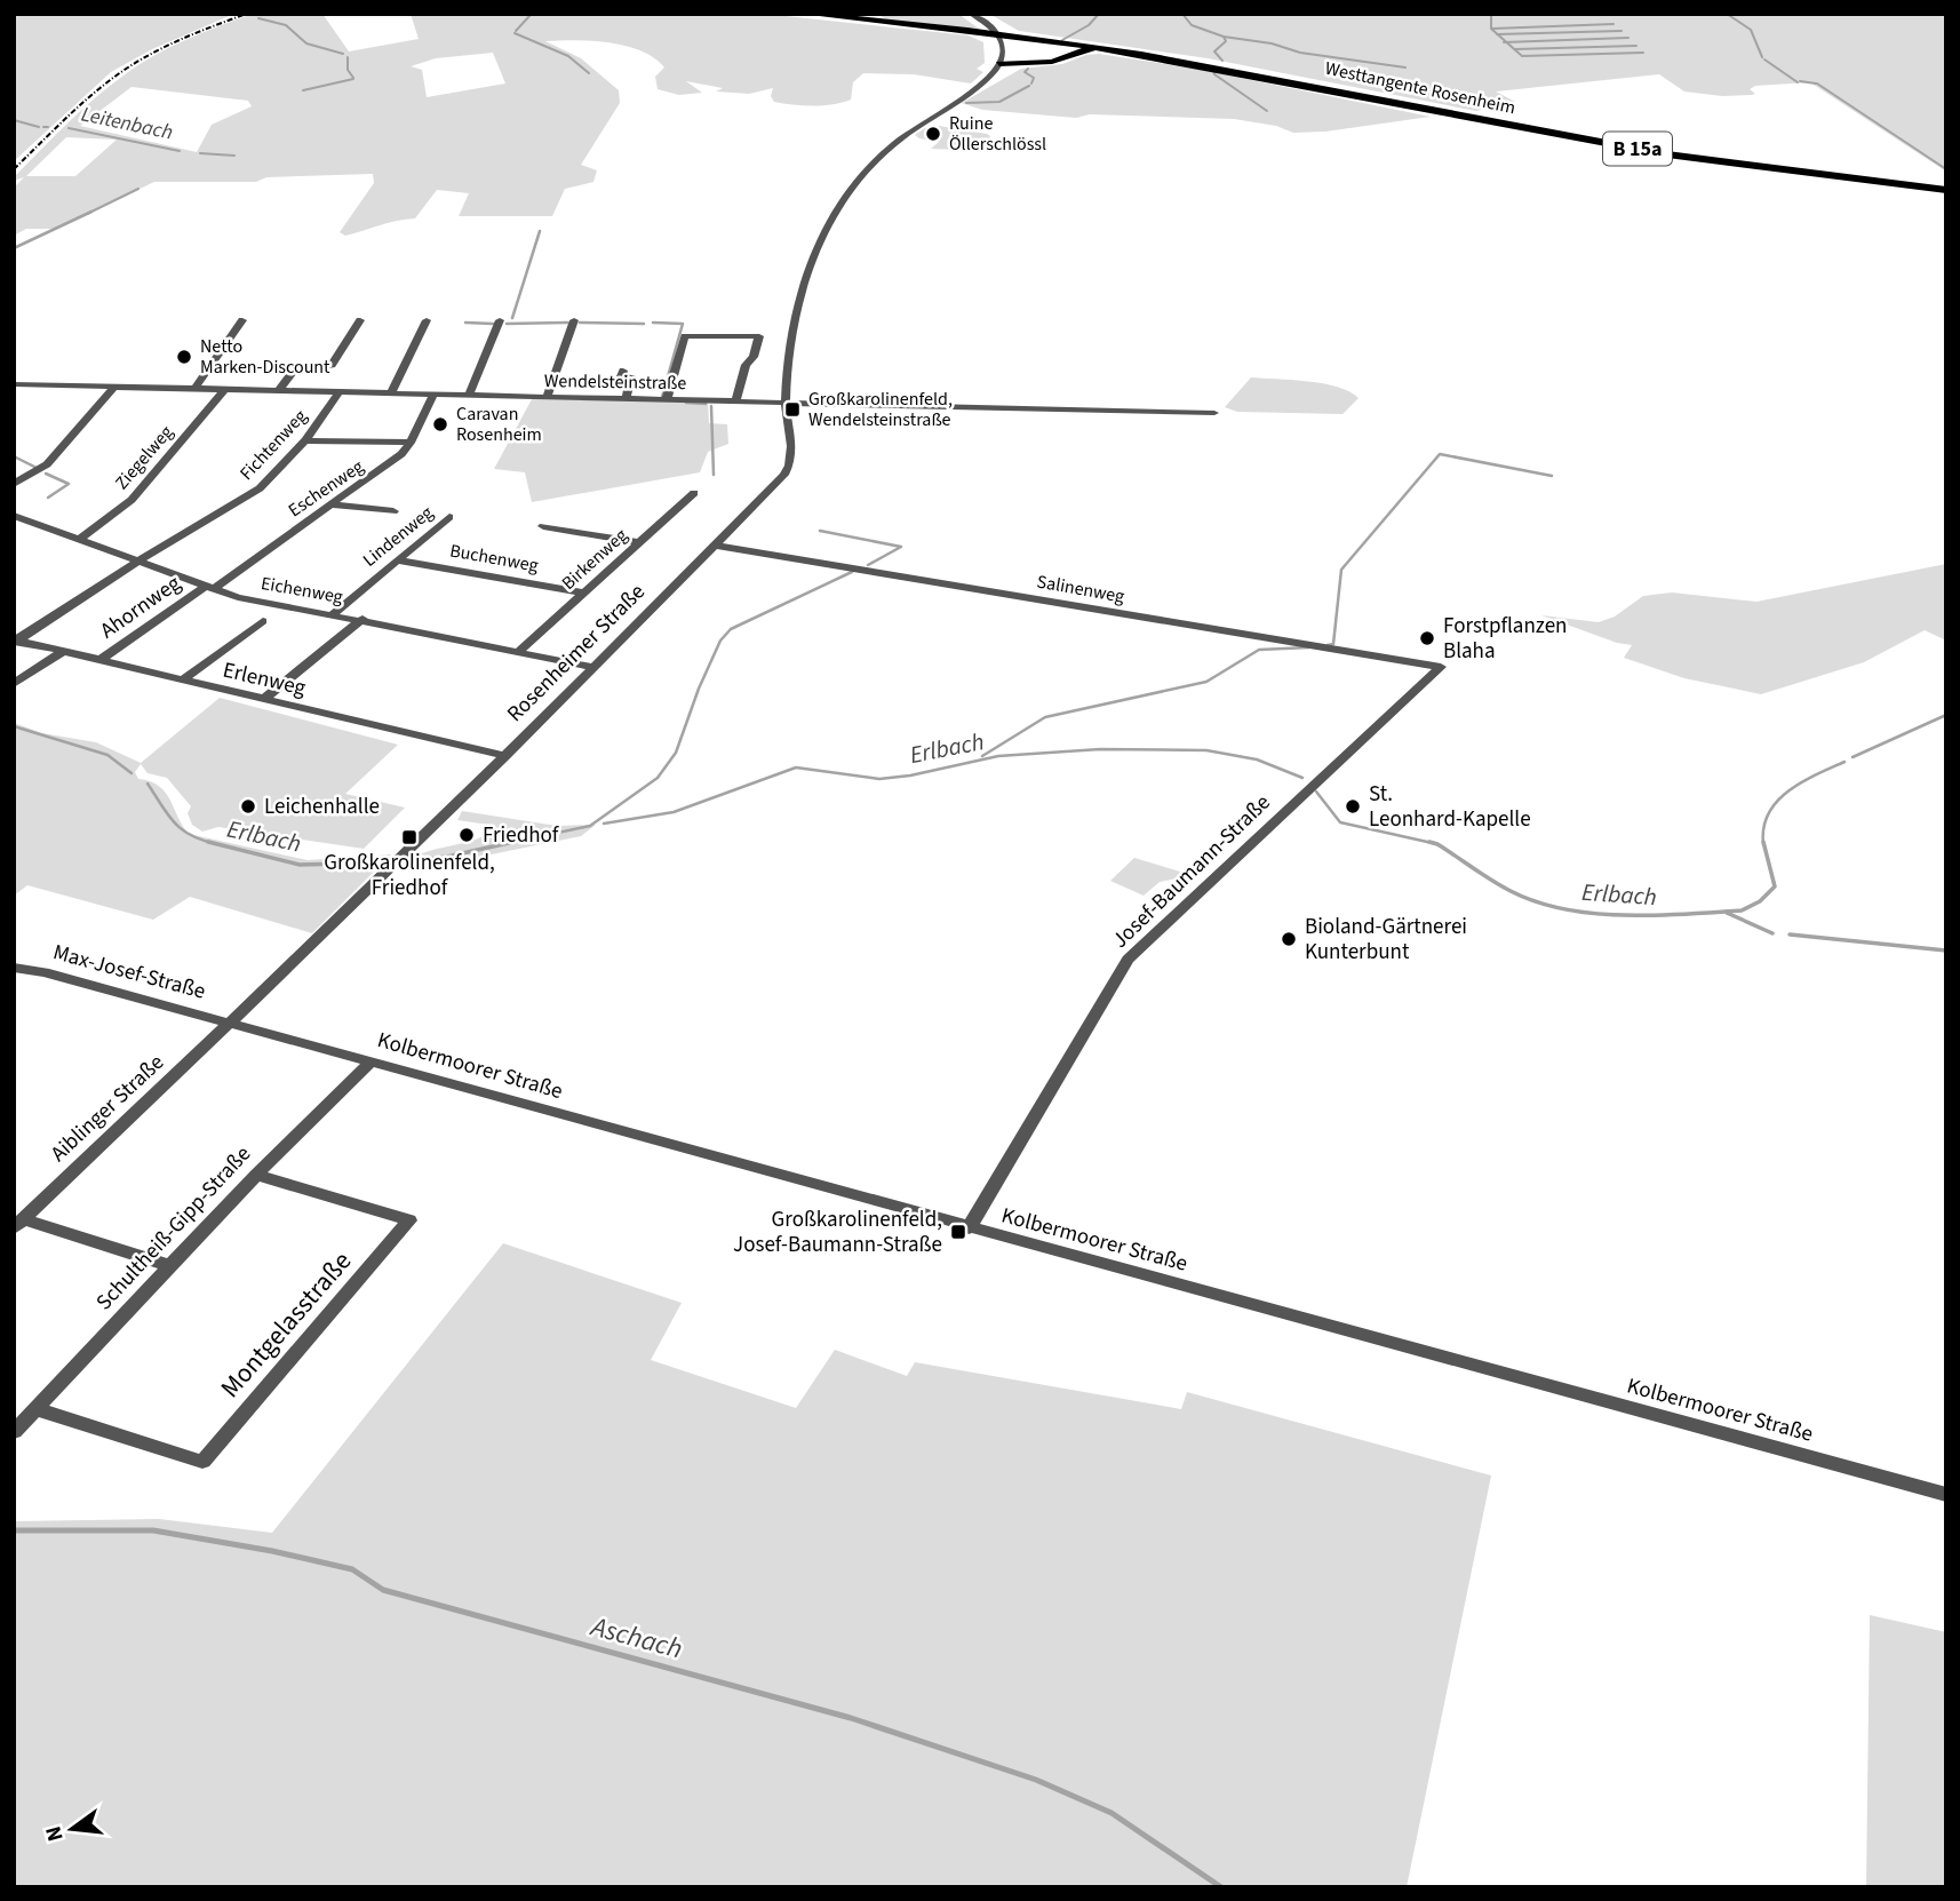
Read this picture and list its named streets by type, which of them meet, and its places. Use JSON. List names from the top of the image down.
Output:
{
  "streets": {
    "highway": ["Westtangente Rosenheim", "B 15a"],
    "street": [
      "Wendelsteinstraße",
      "Fichtenweg",
      "Ziegelweg",
      "Eschenweg",
      "Lindenweg",
      "Buchenweg",
      "Birkenweg",
      "Salinenweg",
      "Eichenweg",
      "Ahornweg",
      "Rosenheimer Straße",
      "Erlenweg",
      "Josef-Baumann-Straße",
      "Max-Josef-Straße",
      "Kolbermoorer Straße",
      "Aiblinger Straße",
      "Schultheiß-Gipp-Straße",
      "Montgelasstraße"
    ]
  },
  "crossings": [
    ["Wendelsteinstraße", "Fichtenweg"],
    ["Wendelsteinstraße", "Ziegelweg"],
    ["Wendelsteinstraße", "Eschenweg"],
    ["Wendelsteinstraße", "Rosenheimer Straße"],
    ["Fichtenweg", "Eichenweg"],
    ["Fichtenweg", "Erlenweg"],
    ["Ziegelweg", "Eichenweg"],
    ["Eschenweg", "Eichenweg"],
    ["Eschenweg", "Ahornweg"],
    ["Lindenweg", "Buchenweg"],
    ["Lindenweg", "Eichenweg"],
    ["Buchenweg", "Birkenweg"],
    ["Birkenweg", "Eichenweg"],
    ["Salinenweg", "Rosenheimer Straße"],
    ["Salinenweg", "Josef-Baumann-Straße"],
    ["Eichenweg", "Ahornweg"],
    ["Eichenweg", "Rosenheimer Straße"],
    ["Ahornweg", "Erlenweg"],
    ["Rosenheimer Straße", "Erlenweg"],
    ["Rosenheimer Straße", "Max-Josef-Straße"],
    ["Rosenheimer Straße", "Kolbermoorer Straße"],
    ["Rosenheimer Straße", "Aiblinger Straße"],
    ["Josef-Baumann-Straße", "Kolbermoorer Straße"],
    ["Max-Josef-Straße", "Kolbermoorer Straße"],
    ["Max-Josef-Straße", "Aiblinger Straße"],
    ["Kolbermoorer Straße", "Aiblinger Straße"],
    ["Kolbermoorer Straße", "Schultheiß-Gipp-Straße"],
    ["Schultheiß-Gipp-Straße", "Montgelasstraße"]
  ],
  "water": ["Leitenbach", "Erlbach", "Aschach"],
  "places": {
    "other": [
      "Ruine Öllerschlössl",
      "Netto Marken-Discount",
      "Caravan Rosenheim",
      "Forstpflanzen Blaha",
      "Leichenhalle",
      "St. Leonhard-Kapelle",
      "Friedhof",
      "Bioland-Gärtnerei Kunterbunt"
    ],
    "transit": ["Großkarolinenfeld, Wendelsteinstraße", "Großkarolinenfeld, Friedhof", "Großkarolinenfeld, Josef-Baumann-Straße"]
  },
  "north": "left"
}
